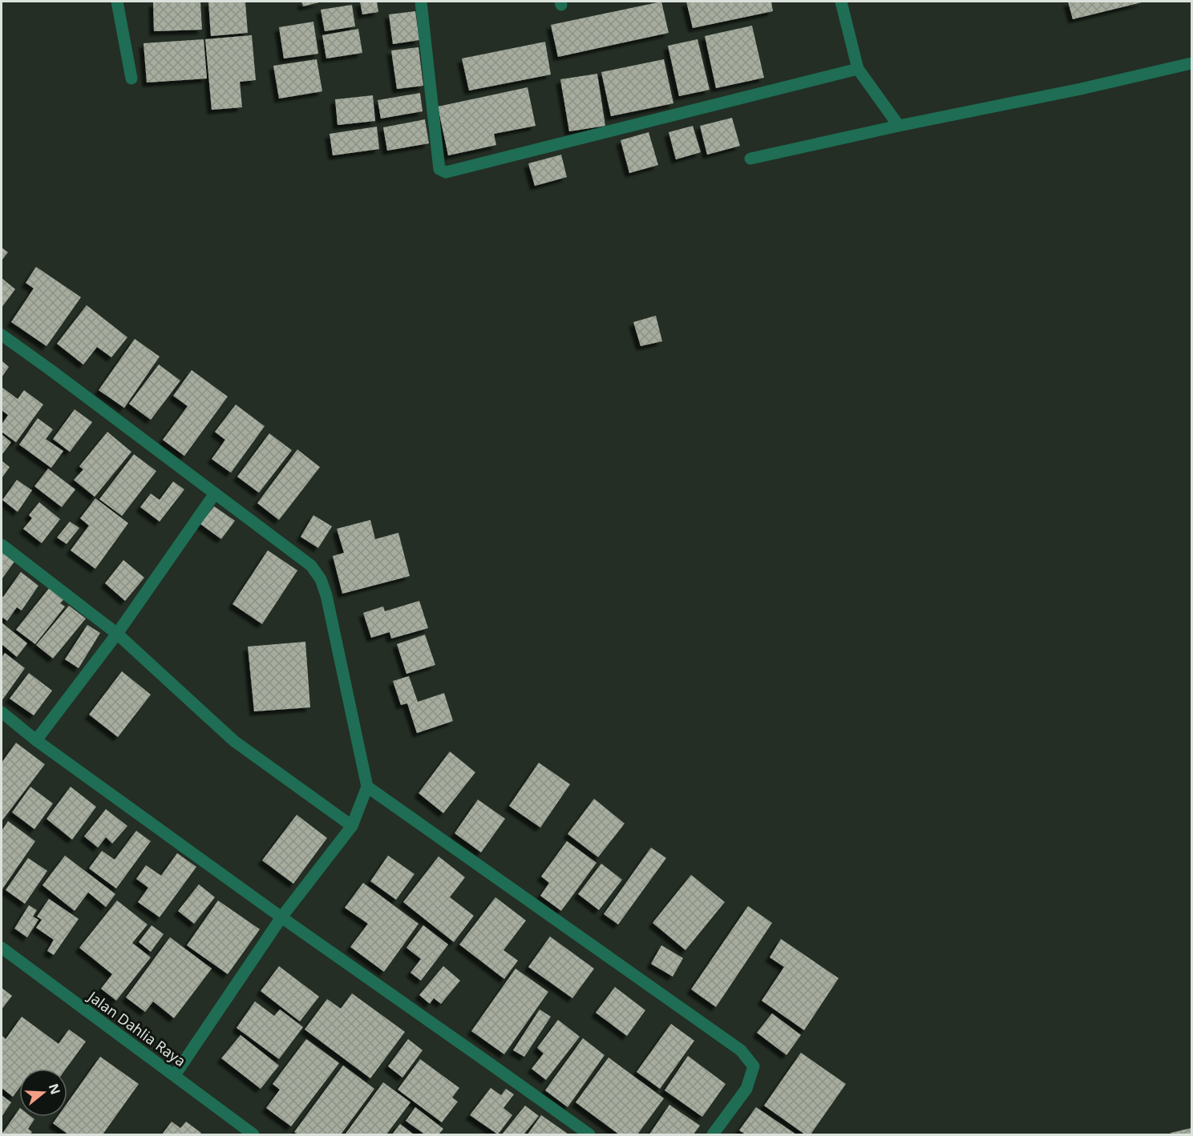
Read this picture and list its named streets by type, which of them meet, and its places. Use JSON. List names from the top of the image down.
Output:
{
  "streets": {
    "street": ["Jalan Dahlia Raya"]
  },
  "north": "right"
}
